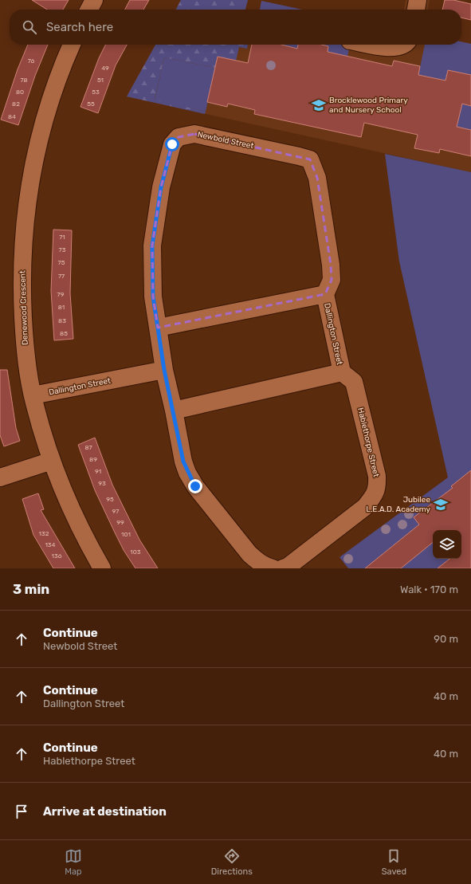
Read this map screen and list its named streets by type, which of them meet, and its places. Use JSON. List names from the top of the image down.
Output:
{
  "streets": {
    "street": [
      "Newbold Street",
      "Denewood Crescent",
      "Dallington Street",
      "Hablethorpe Street"
    ]
  },
  "crossings": [
    ["Newbold Street", "Dallington Street"],
    ["Denewood Crescent", "Dallington Street"],
    ["Dallington Street", "Hablethorpe Street"]
  ],
  "places": {
    "school or university": ["Brocklewood Primary and Nursery School", "Jubilee L.E.A.D. Academy"]
  },
  "house_numbers": [
    "76",
    "49",
    "78",
    "51",
    "80",
    "53",
    "82",
    "55",
    "84",
    "71",
    "73",
    "75",
    "77",
    "79",
    "81",
    "83",
    "85",
    "87",
    "89",
    "91",
    "93",
    "95",
    "97",
    "99",
    "132",
    "101",
    "134",
    "103",
    "136"
  ],
  "page": {
    "search": "Search here",
    "heading": ["3 min", "Walk · 170 m"],
    "list": [
      ["Continue", "Newbold Street", "90 m"],
      ["Continue", "Dallington Street", "40 m"],
      ["Continue", "Hablethorpe Street", "40 m"],
      "Arrive at destination"
    ],
    "nav": ["Map", "Directions", "Saved"]
  }
}
